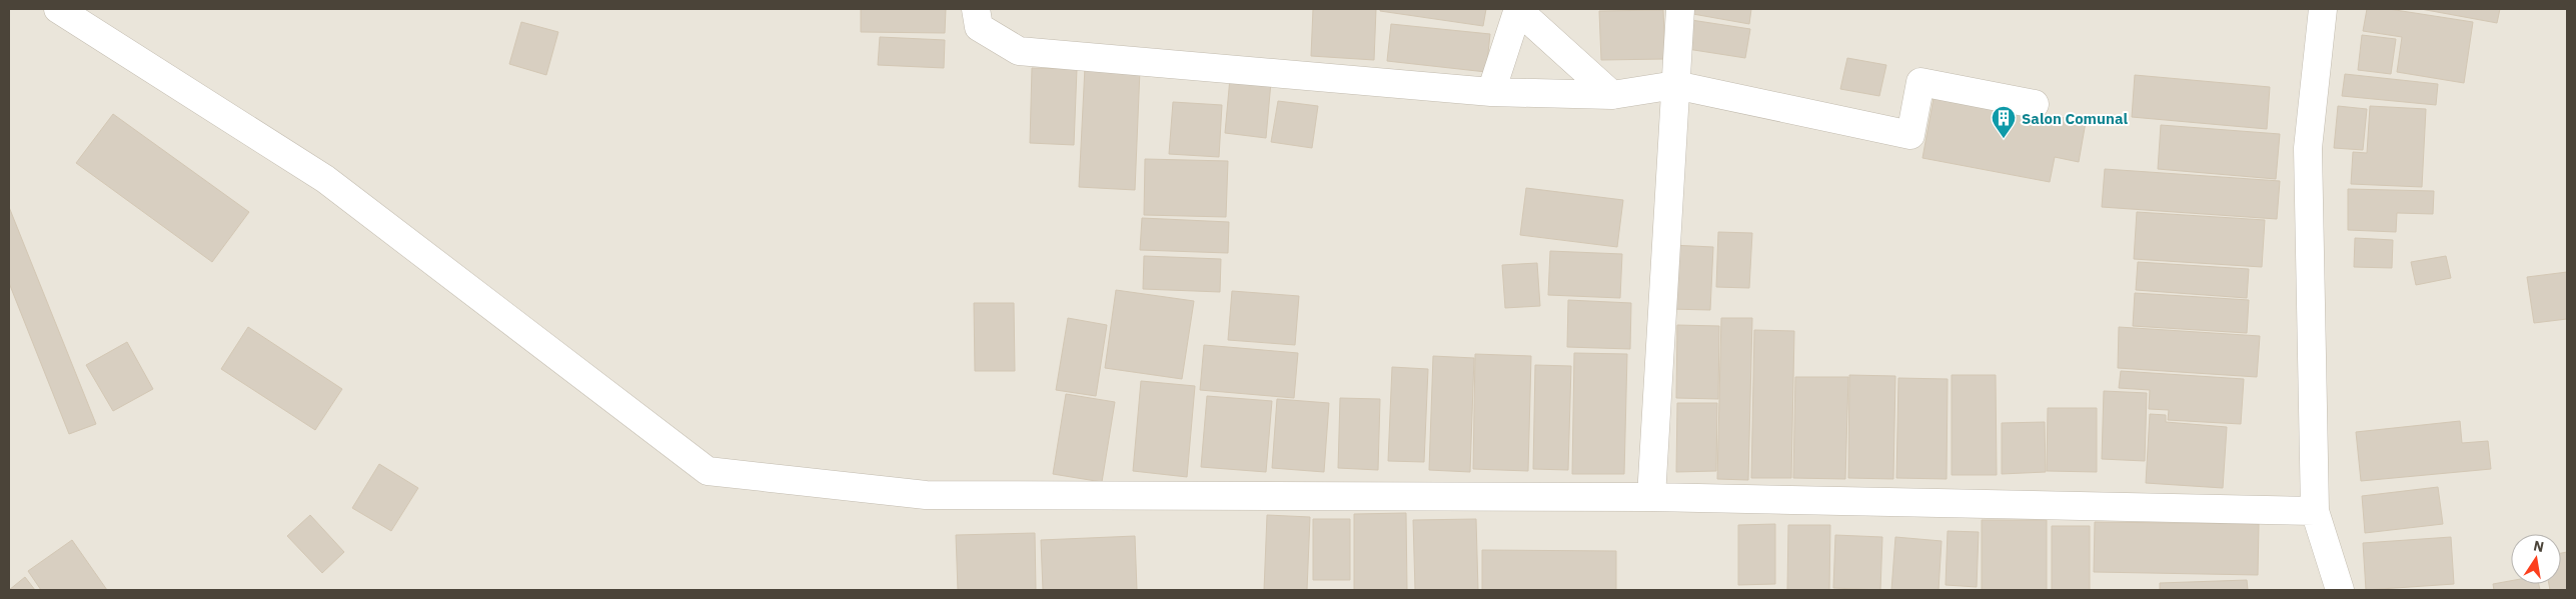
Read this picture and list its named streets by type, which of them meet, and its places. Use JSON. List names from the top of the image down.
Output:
{
  "places": {
    "building": ["Salon Comunal"]
  },
  "north": "top"
}
